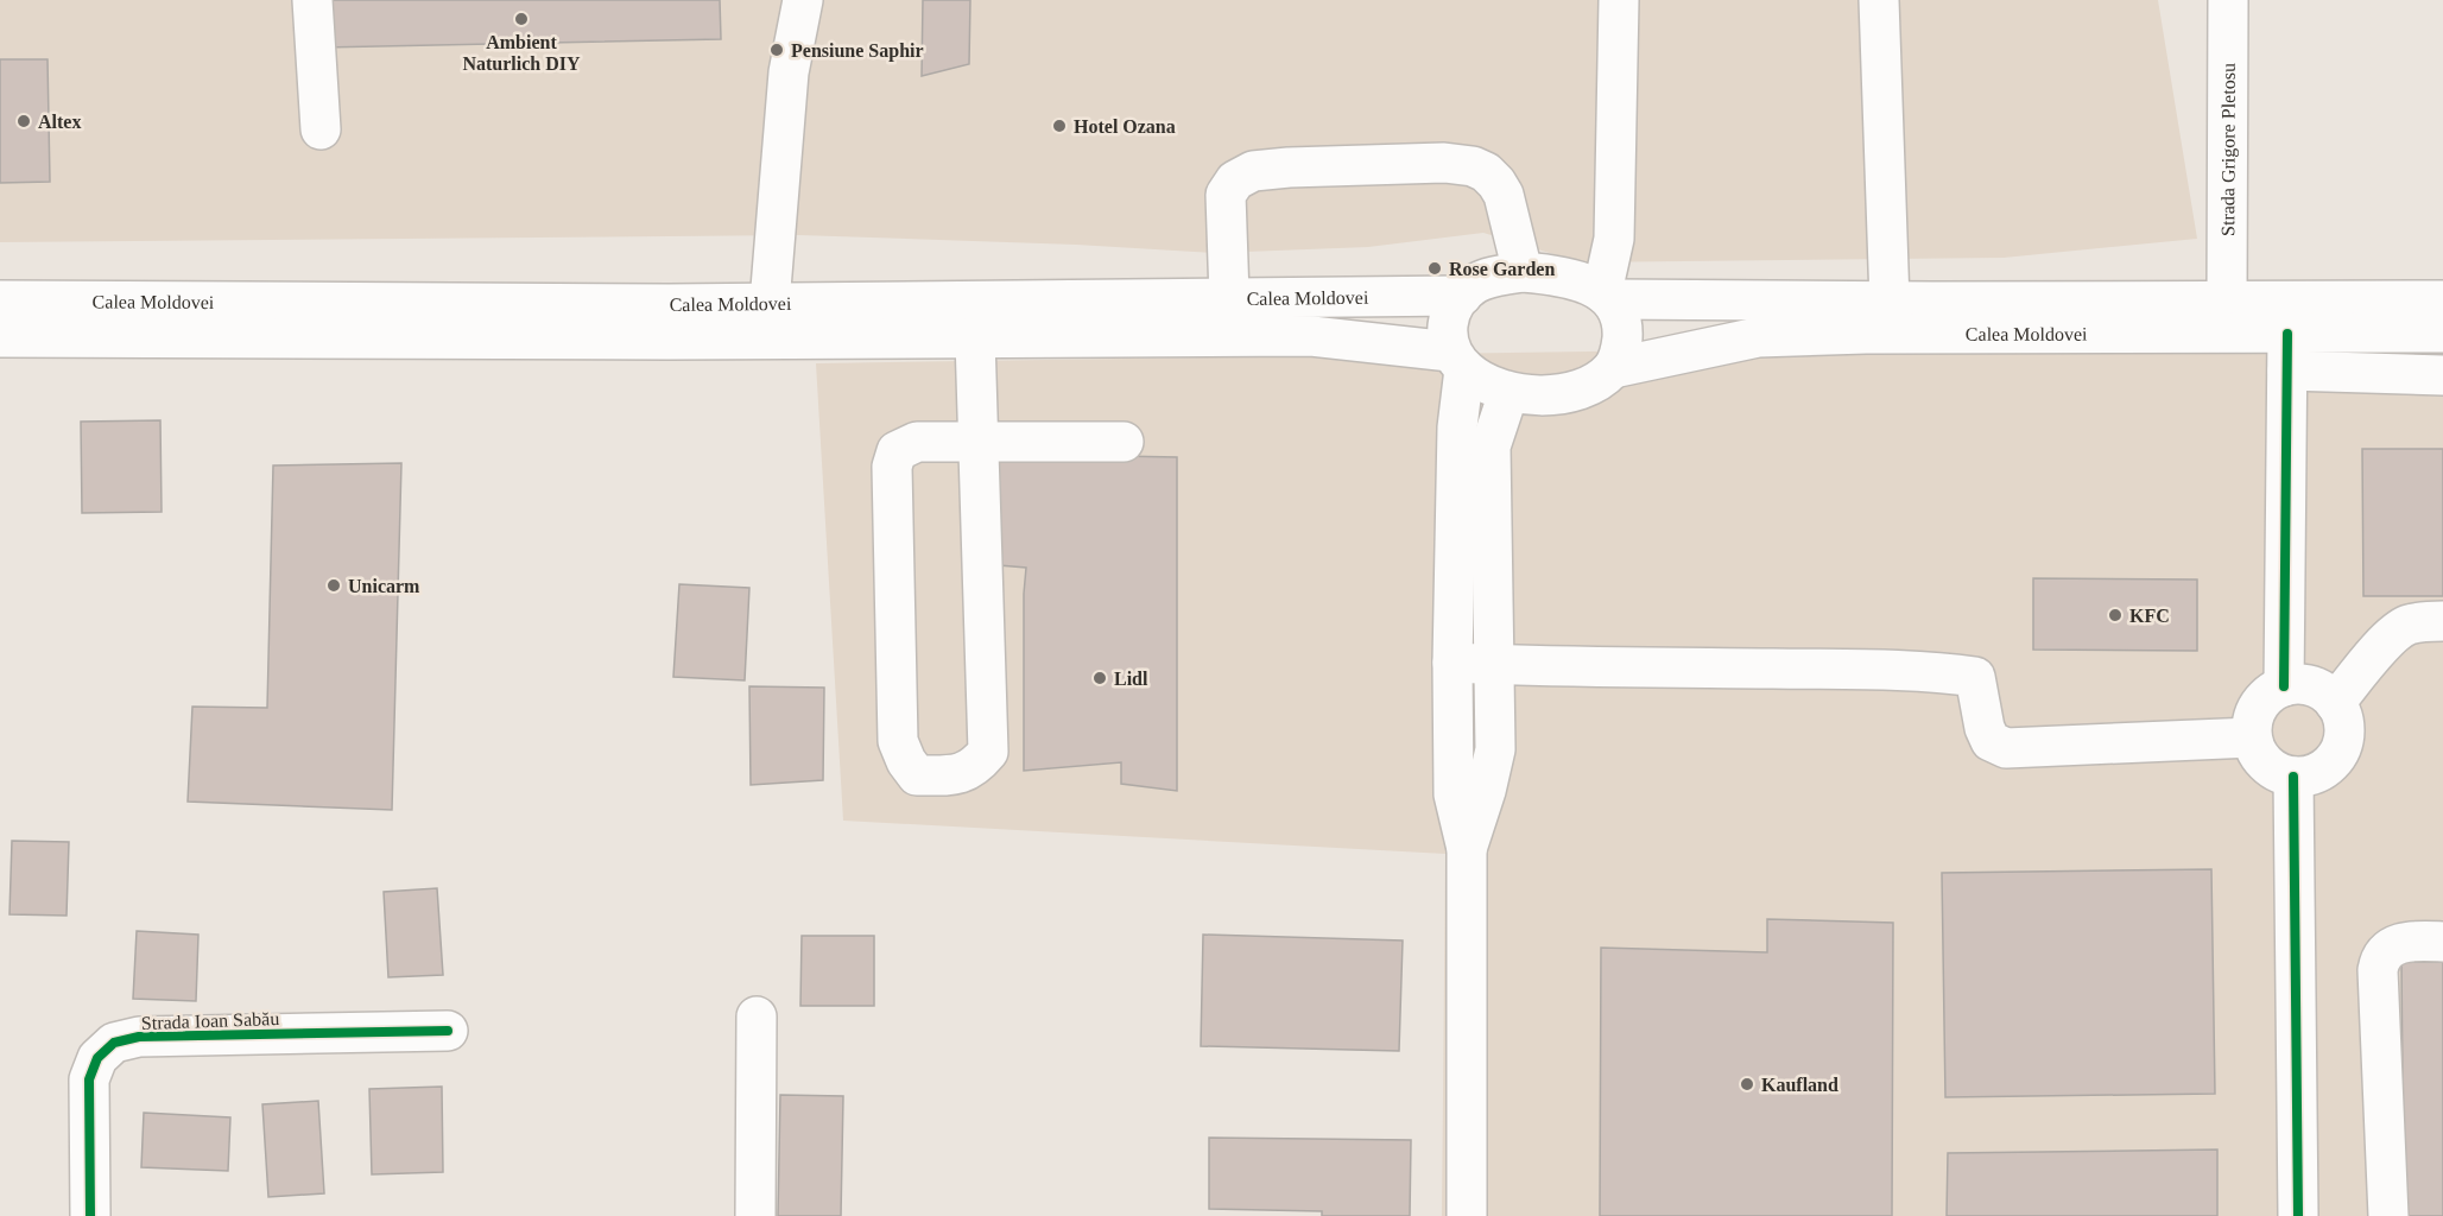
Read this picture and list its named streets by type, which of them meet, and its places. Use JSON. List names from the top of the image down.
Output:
{
  "streets": {
    "main road": ["Strada Grigore Pletosu", "Calea Moldovei", "Strada Ioan Sabău"]
  },
  "crossings": [
    ["Strada Grigore Pletosu", "Calea Moldovei"]
  ],
  "places": [
    "Ambient Naturlich DIY",
    "Pensiune Saphir",
    "Altex",
    "Hotel Ozana",
    "Rose Garden",
    "Unicarm",
    "KFC",
    "Lidl",
    "Kaufland"
  ]
}
